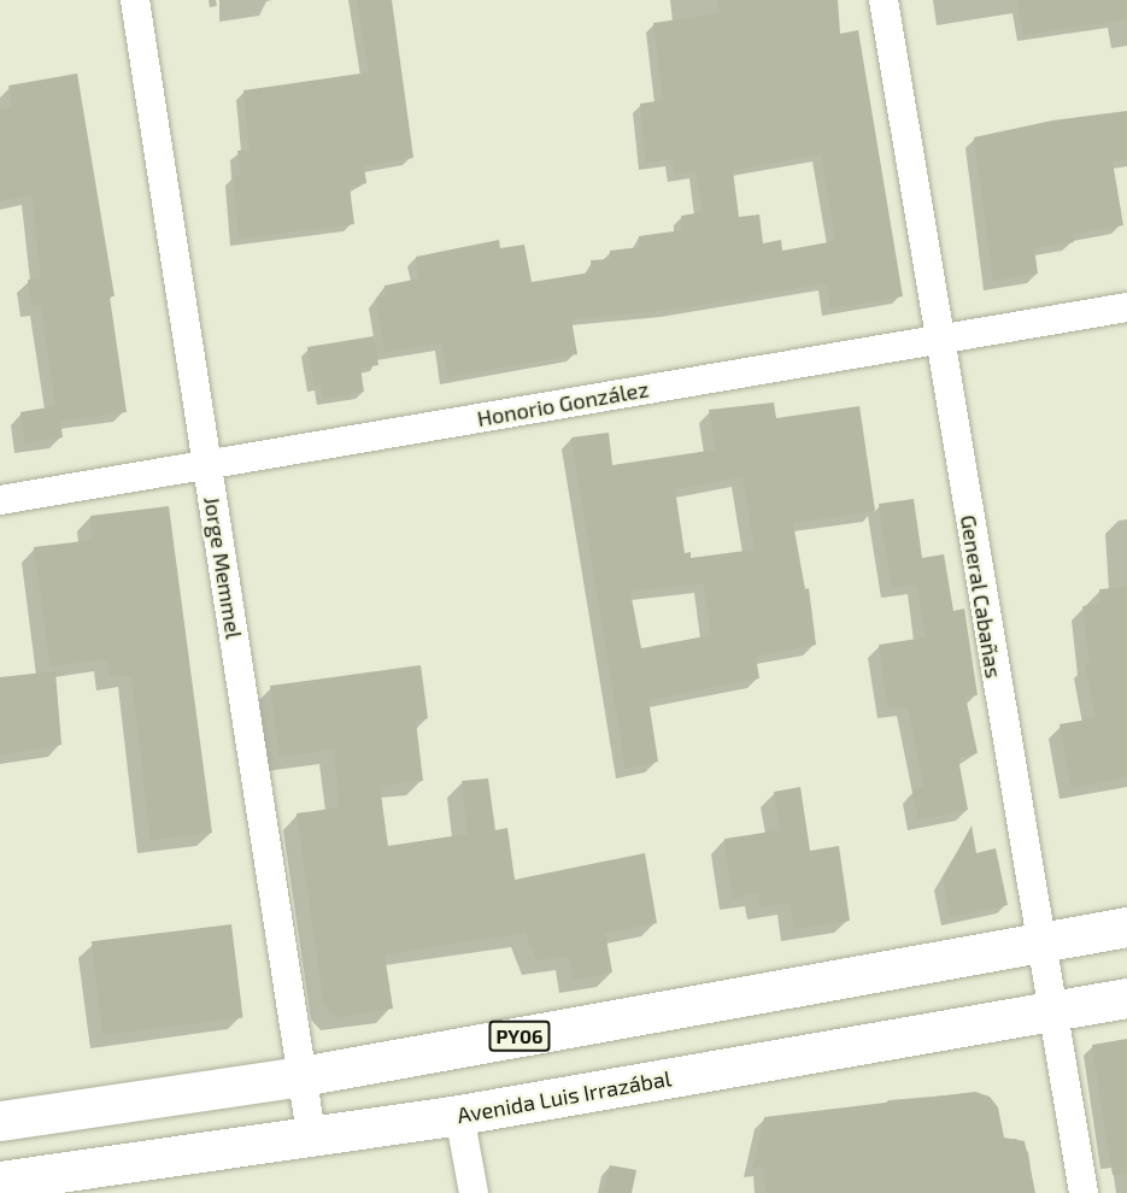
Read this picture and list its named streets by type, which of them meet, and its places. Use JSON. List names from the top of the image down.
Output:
{
  "streets": {
    "highway": ["PY06", "Avenida Luis Irrazábal"],
    "street": ["Honorio González", "Jorge Memmel", "General Cabañas"]
  },
  "crossings": [
    ["Honorio González", "Jorge Memmel"],
    ["Honorio González", "General Cabañas"],
    ["Jorge Memmel", "PY06"],
    ["Jorge Memmel", "Avenida Luis Irrazábal"],
    ["General Cabañas", "PY06"],
    ["General Cabañas", "Avenida Luis Irrazábal"]
  ]
}
